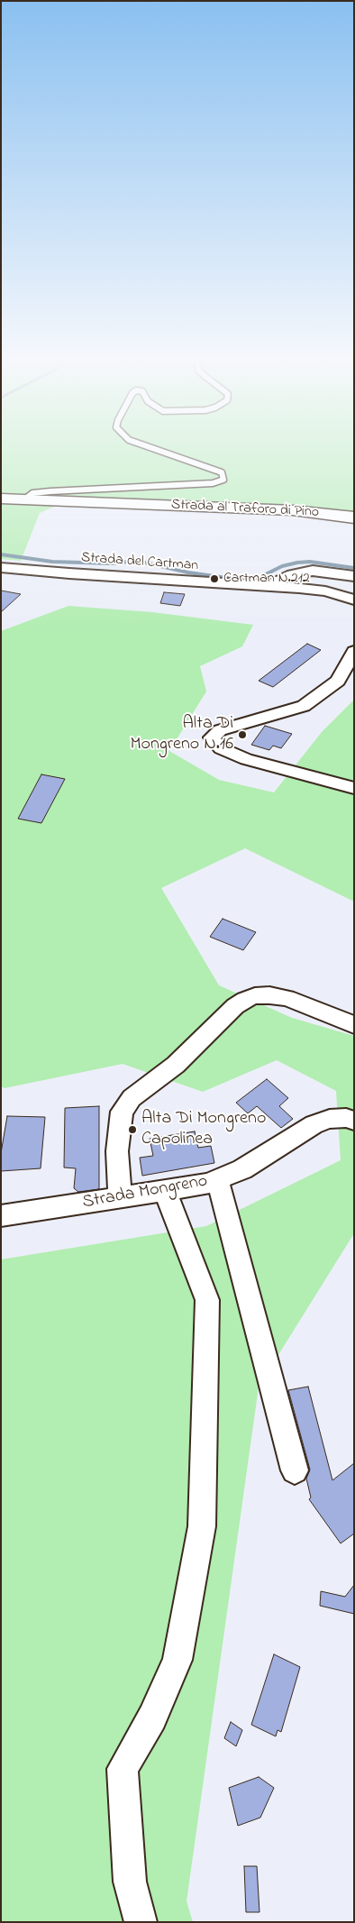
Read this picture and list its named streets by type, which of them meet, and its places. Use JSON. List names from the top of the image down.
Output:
{
  "streets": {
    "main road": ["Strada al Traforo di Pino"],
    "street": ["Strada del Cartman", "Strada Mongreno"]
  },
  "places": ["Cartman N.212", "Alta Di Mongreno N.16", "Alta Di Mongreno Capolinea"]
}
